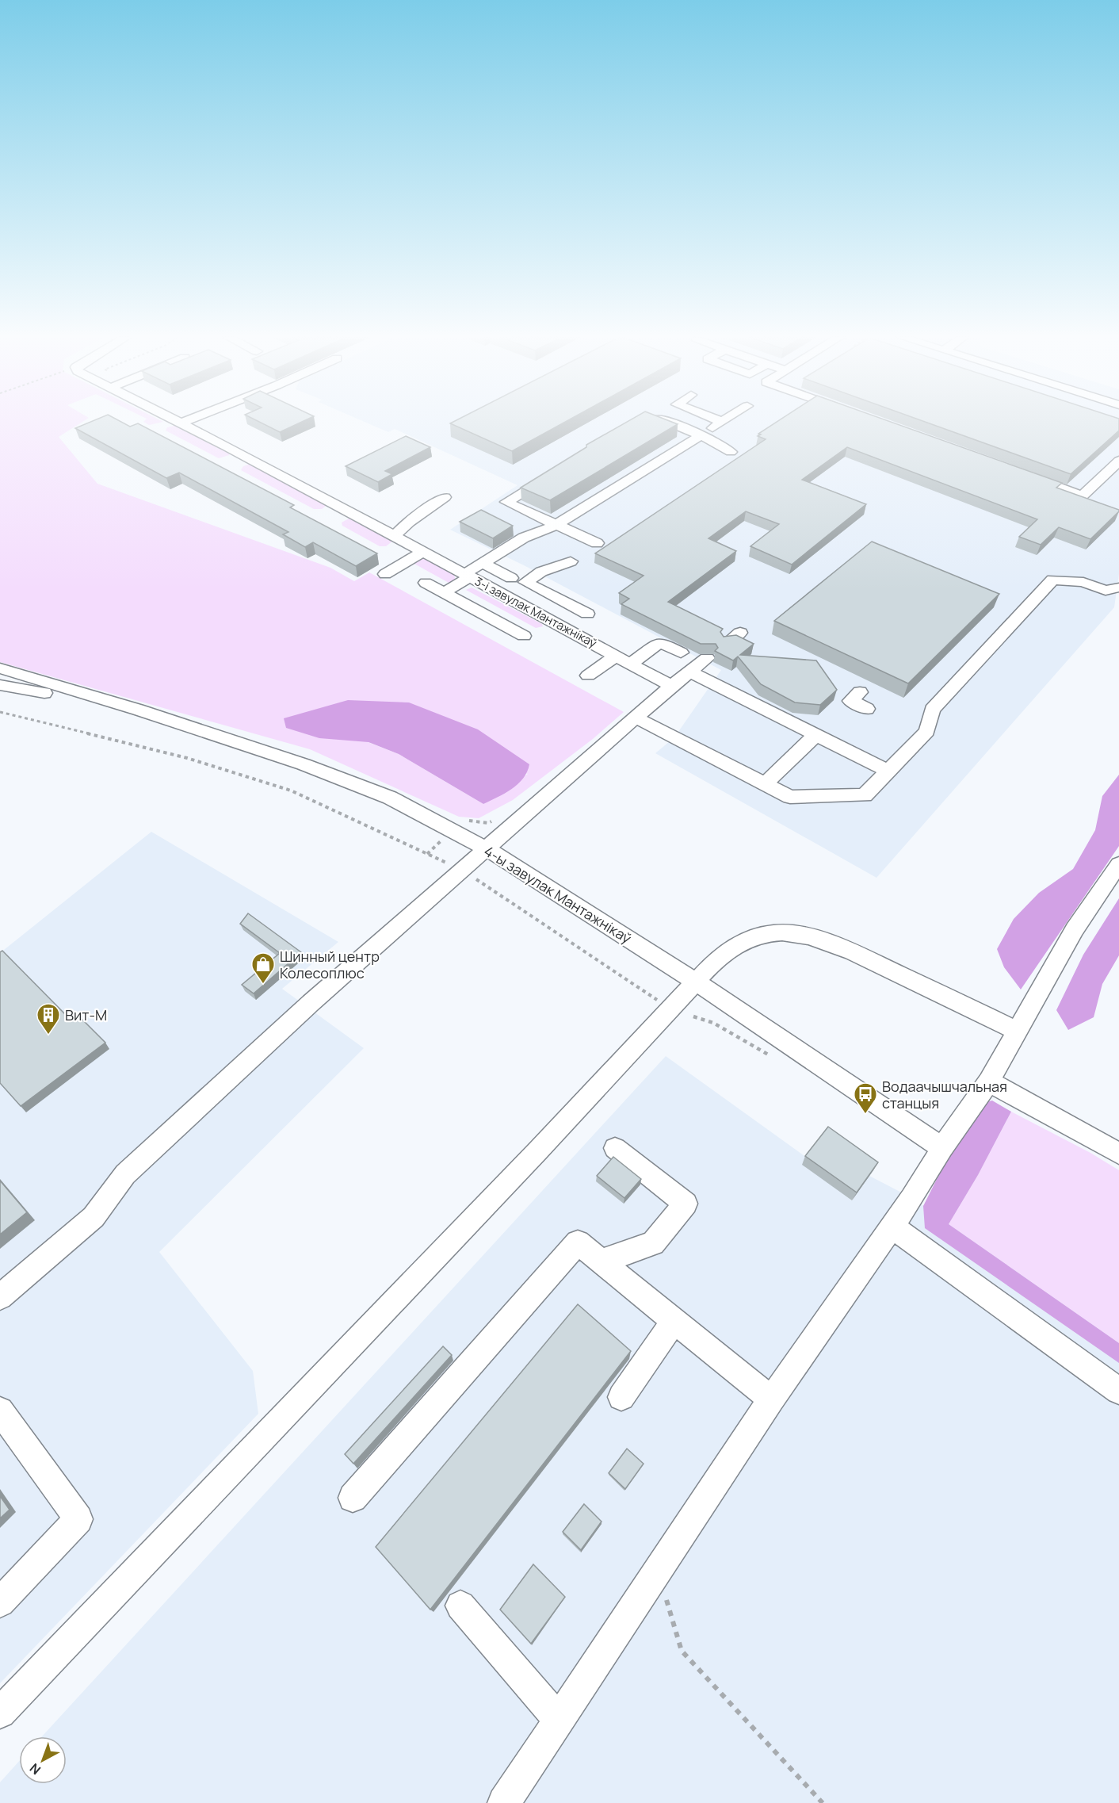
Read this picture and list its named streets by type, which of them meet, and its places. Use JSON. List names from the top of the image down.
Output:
{
  "streets": {
    "street": ["3-і завулак Мантажнікаў", "4-ы завулак Мантажнікаў"]
  },
  "places": {
    "shop": ["Шинный центр Колесоплюс"],
    "building": ["Вит-М"],
    "bus stop": ["Водаачышчальная станцыя"]
  },
  "north": "bottom left"
}
